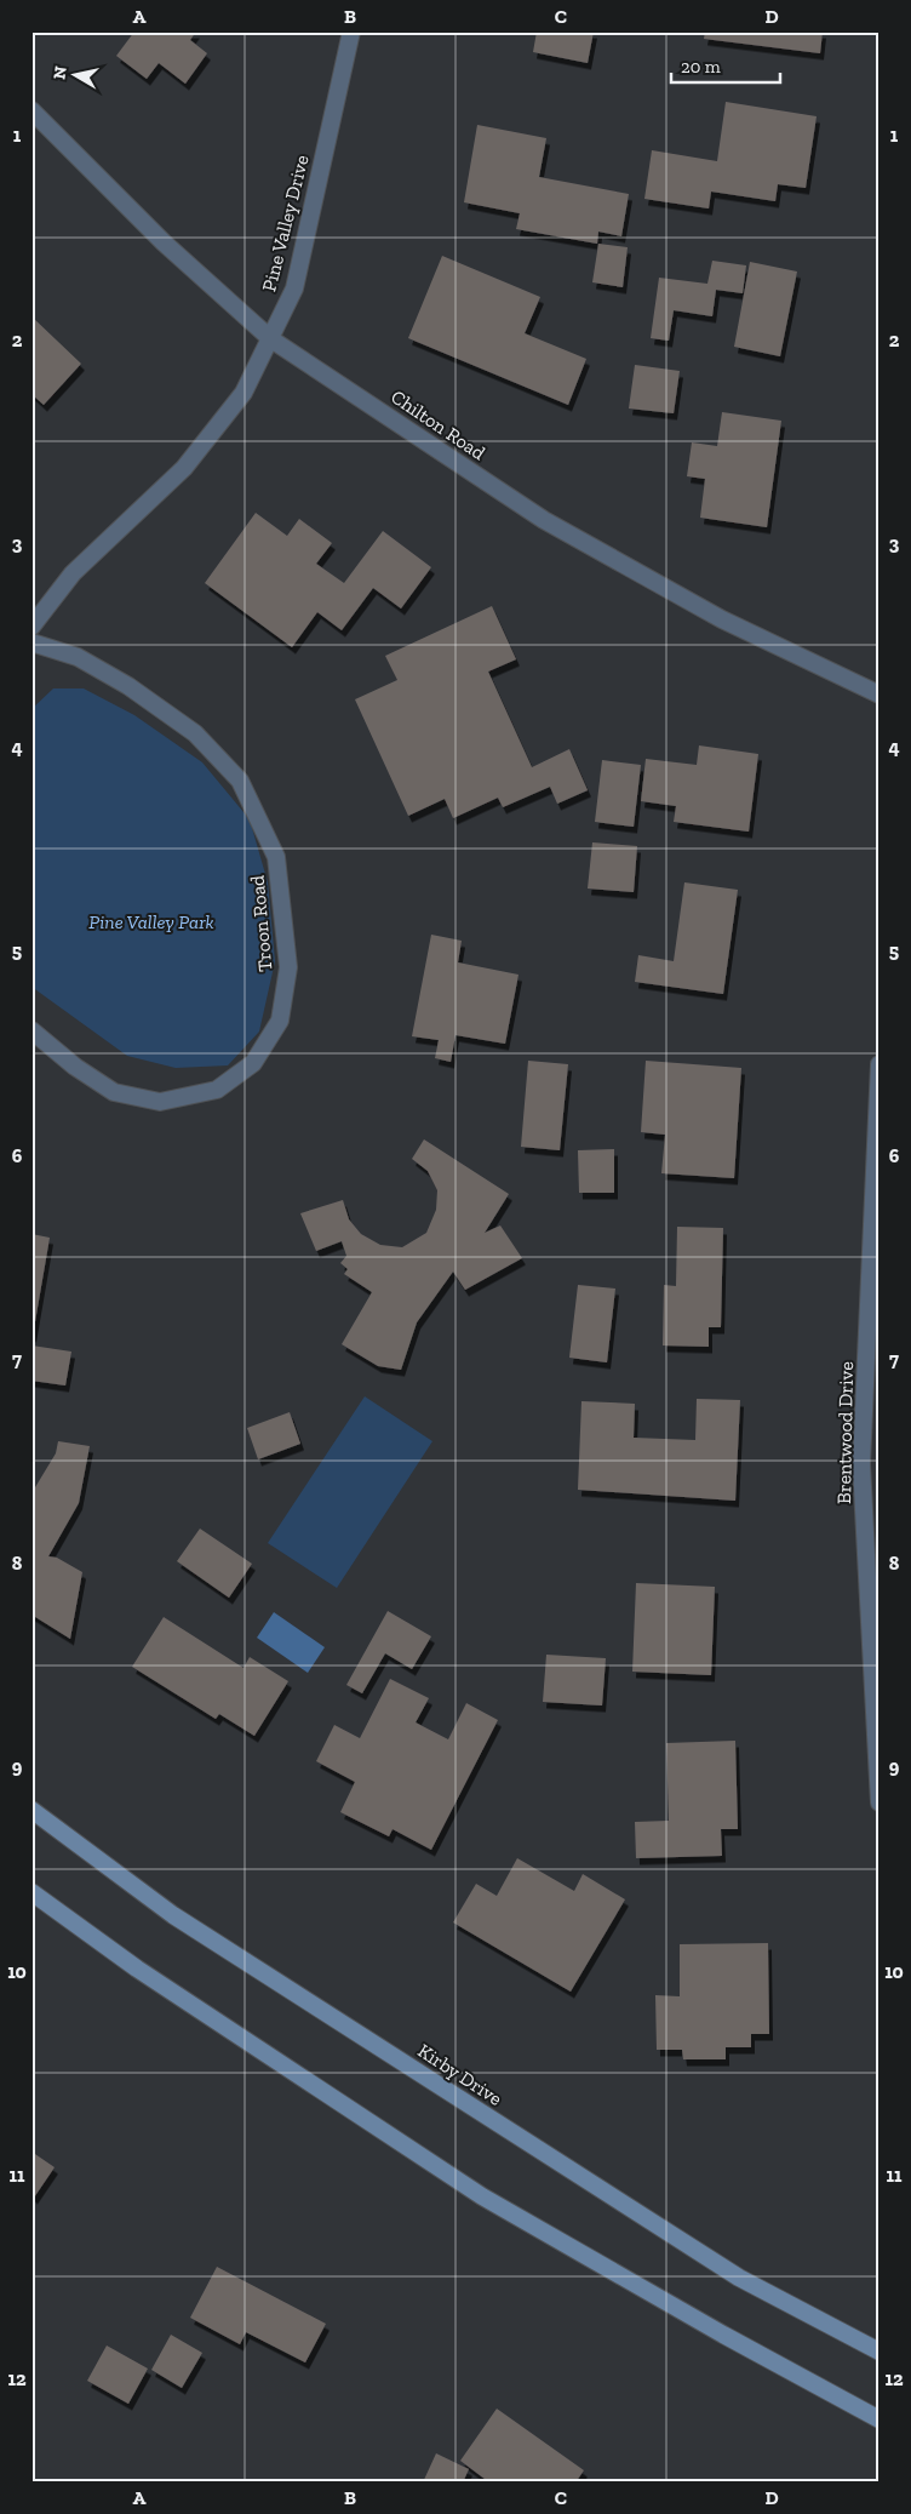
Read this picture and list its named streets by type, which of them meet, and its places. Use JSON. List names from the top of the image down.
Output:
{
  "streets": {
    "main road": ["Kirby Drive"],
    "street": [
      "Pine Valley Drive",
      "Chilton Road",
      "Troon Road",
      "Brentwood Drive"
    ]
  },
  "crossings": [
    ["Pine Valley Drive", "Chilton Road"]
  ],
  "parks": ["Pine Valley Park"],
  "scale_bar": "20 m",
  "north": "left",
  "grid": {
    "columns": [
      "A",
      "B",
      "C",
      "D"
    ],
    "rows": [
      "1",
      "2",
      "3",
      "4",
      "5",
      "6",
      "7",
      "8",
      "9",
      "10",
      "11",
      "12"
    ]
  }
}
